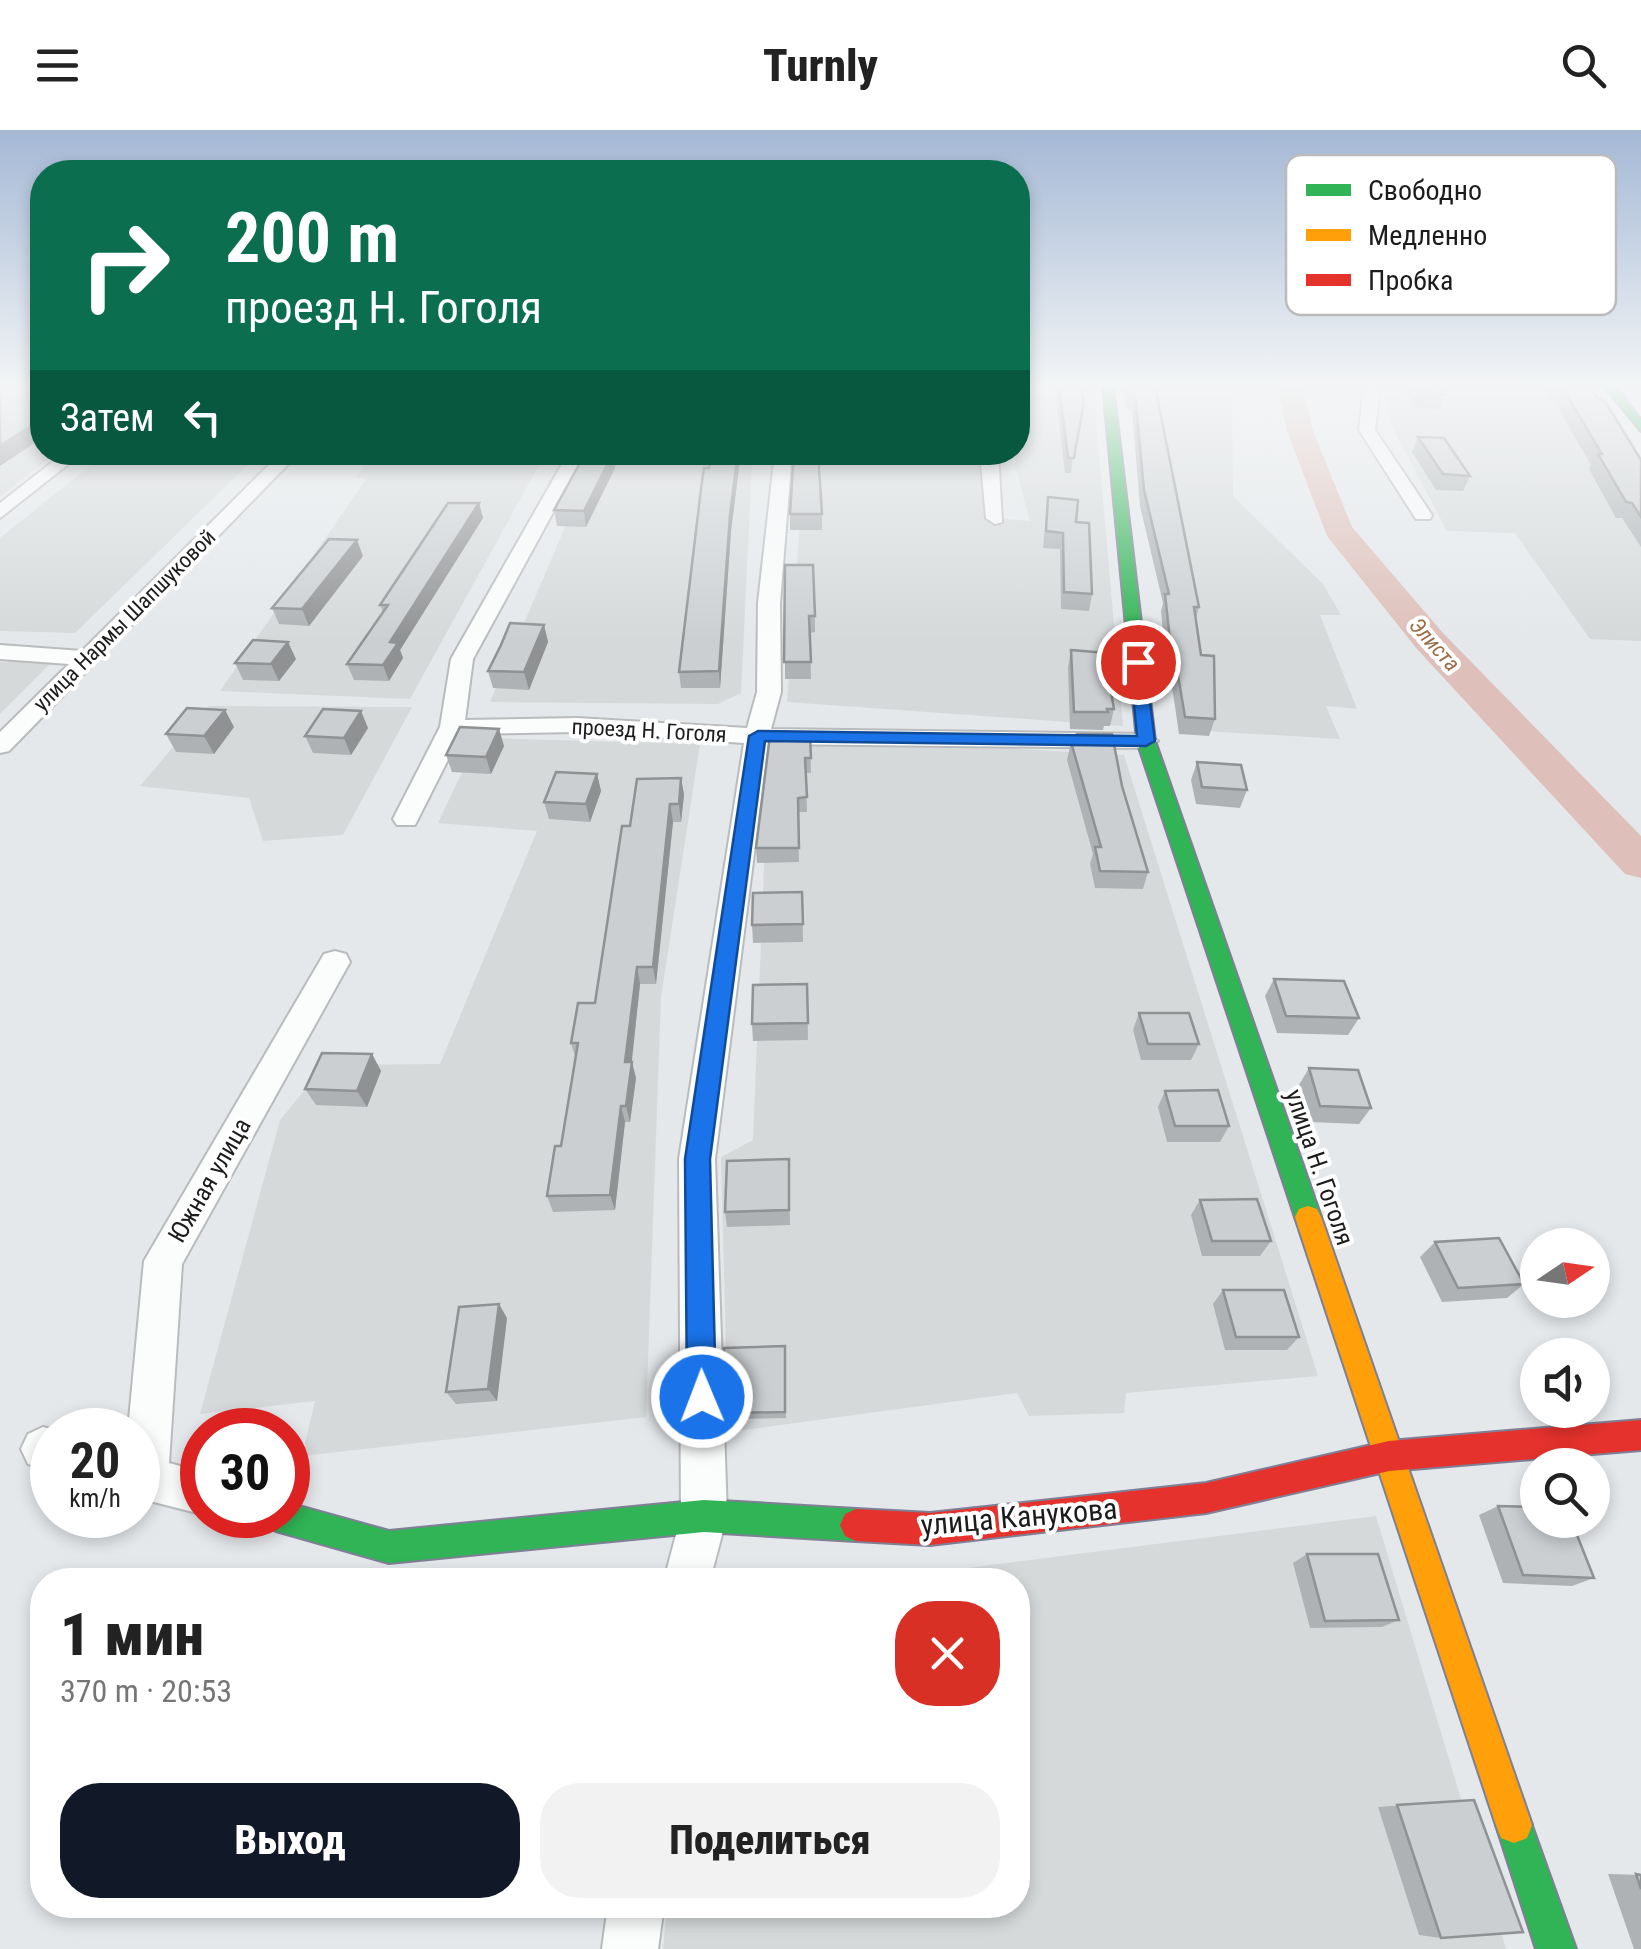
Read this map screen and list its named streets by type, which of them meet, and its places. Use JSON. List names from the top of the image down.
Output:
{
  "streets": {
    "street": [
      "улица Нармы Шапшуковой",
      "проезд Н. Гоголя",
      "улица Н. Гоголя",
      "Южная улица",
      "улица Канукова"
    ]
  },
  "crossings": [
    ["проезд Н. Гоголя", "улица Н. Гоголя"],
    ["улица Н. Гоголя", "улица Канукова"]
  ],
  "water": ["Элиста"],
  "legend": ["Свободно", "Медленно", "Пробка"],
  "north": "right",
  "page": {
    "header": "Turnly",
    "turn": ["200 m", "проезд Н. Гоголя"],
    "then": "Затем",
    "speed": "20 km/h",
    "limit": "30",
    "heading": ["1 мин", "370 m · 20:53"],
    "buttons": ["Выход", "Поделиться"]
  }
}
